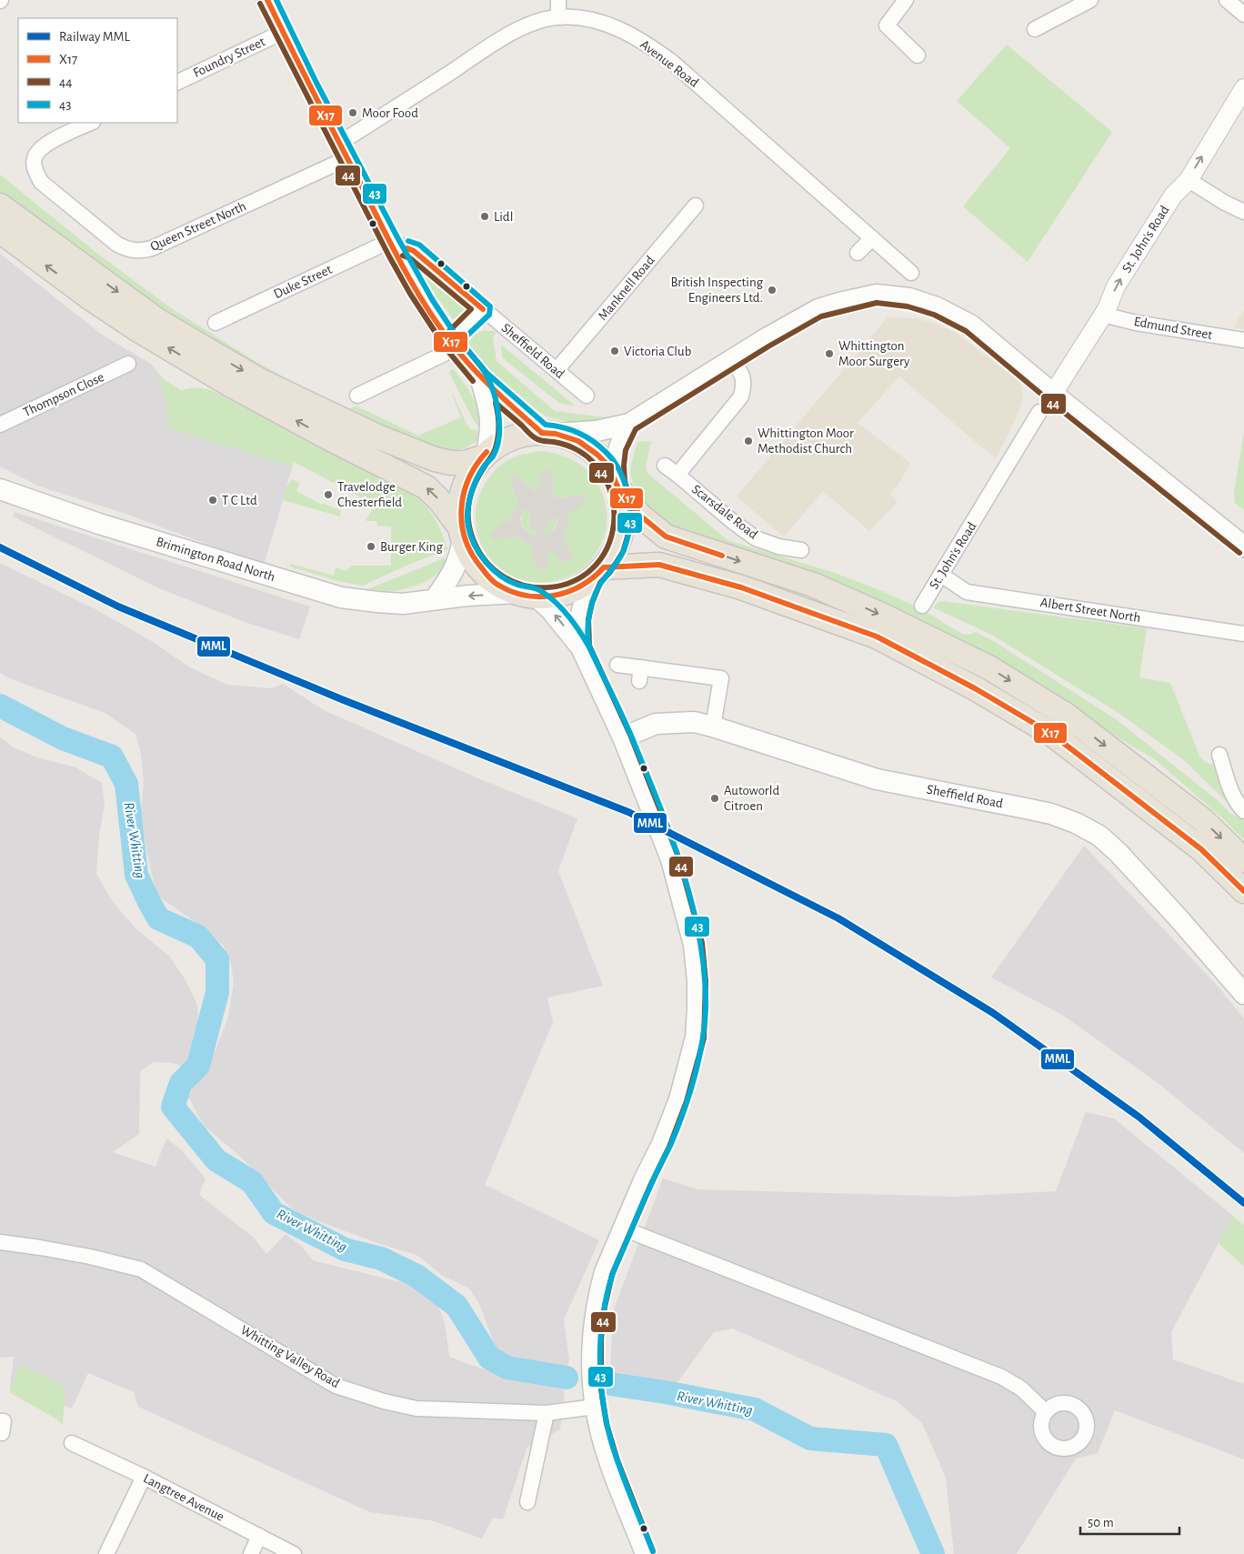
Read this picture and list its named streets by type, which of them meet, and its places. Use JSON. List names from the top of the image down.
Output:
{
  "streets": {
    "main road": ["Sheffield Road", "Brimington Road North"],
    "street": [
      "Foundry Street",
      "Avenue Road",
      "Queen Street North",
      "St. John's Road",
      "Duke Street",
      "Manknell Road",
      "Edmund Street",
      "Thompson Close",
      "Scarsdale Road",
      "Albert Street North",
      "Whitting Valley Road",
      "Langtree Avenue"
    ]
  },
  "crossings": [
    ["Avenue Road", "Queen Street North"],
    ["St. John's Road", "Edmund Street"],
    ["St. John's Road", "Albert Street North"],
    ["Duke Street", "Sheffield Road"],
    ["Manknell Road", "Sheffield Road"]
  ],
  "one_way": ["St. John's Road"],
  "water": ["River Whitting"],
  "places": [
    "Moor Food",
    "Lidl",
    "British Inspecting Engineers Ltd.",
    "Victoria Club",
    "Whittington Moor Surgery",
    "Whittington Moor Methodist Church",
    "Travelodge Chesterfield",
    "T C Ltd",
    "Burger King",
    "Autoworld Citroen"
  ],
  "lines": [
    "transit line X17",
    "transit line 43",
    "transit line 44",
    "rail line MML"
  ],
  "legend": [
    "Railway MML",
    "X17",
    "44",
    "43"
  ],
  "scale_bar": "50 m"
}
